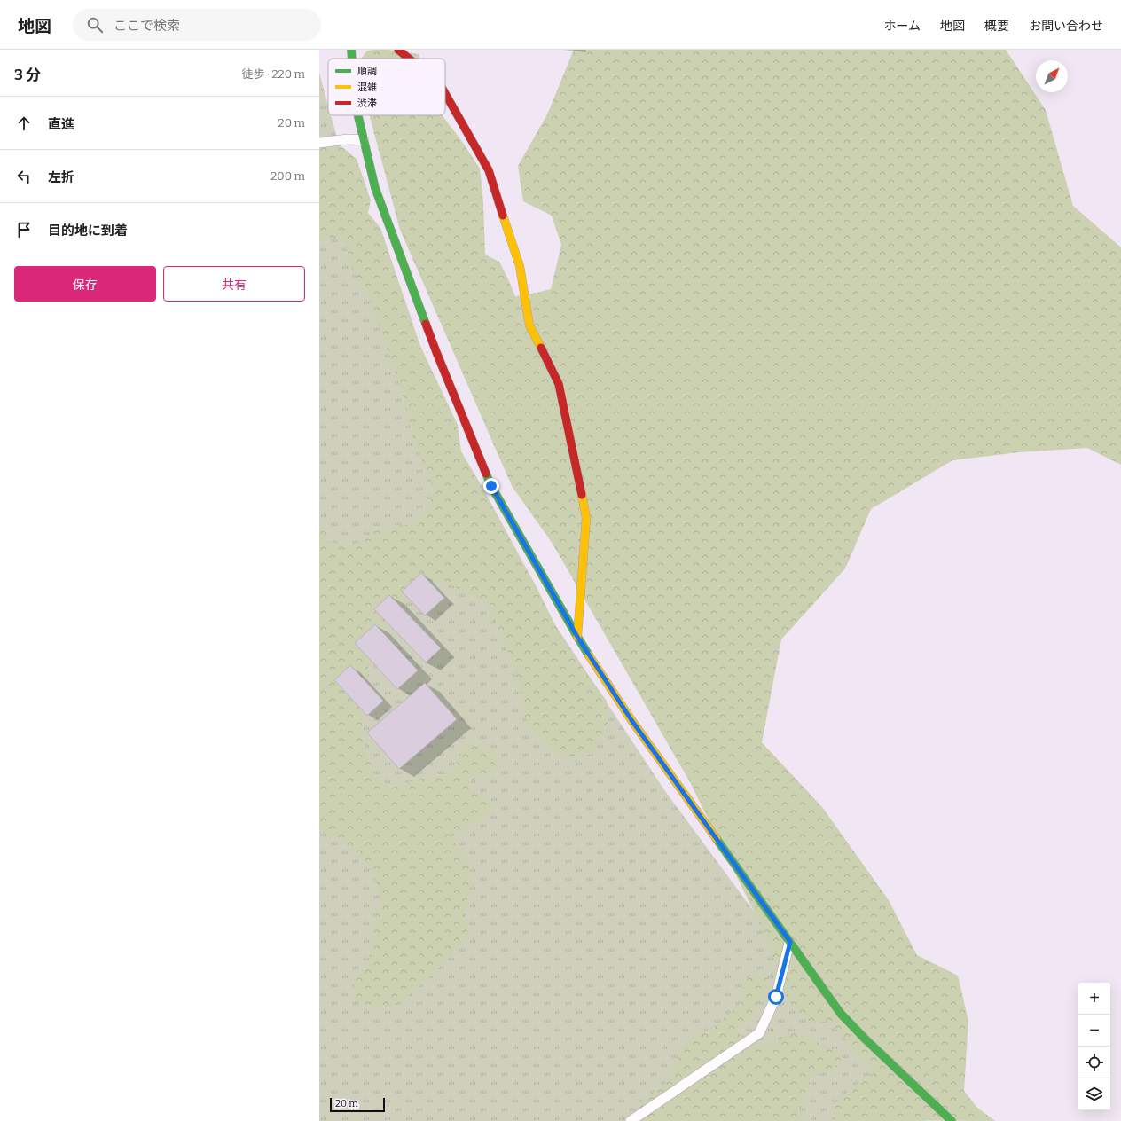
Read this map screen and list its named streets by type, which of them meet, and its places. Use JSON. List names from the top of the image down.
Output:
{
  "legend": ["順調", "混雑", "渋滞"],
  "scale_bar": "20 m",
  "north": "top right",
  "page": {
    "header": "地図",
    "search": "ここで検索",
    "nav": [
      "ホーム",
      "地図",
      "概要",
      "お問い合わせ"
    ],
    "heading": ["3 分", "徒歩 · 220 m"],
    "list": [
      ["直進", "20 m"],
      ["左折", "200 m"],
      "目的地に到着"
    ],
    "buttons": ["保存", "共有"],
    "map_buttons": ["+", "−"],
    "scale": "20 m"
  }
}
